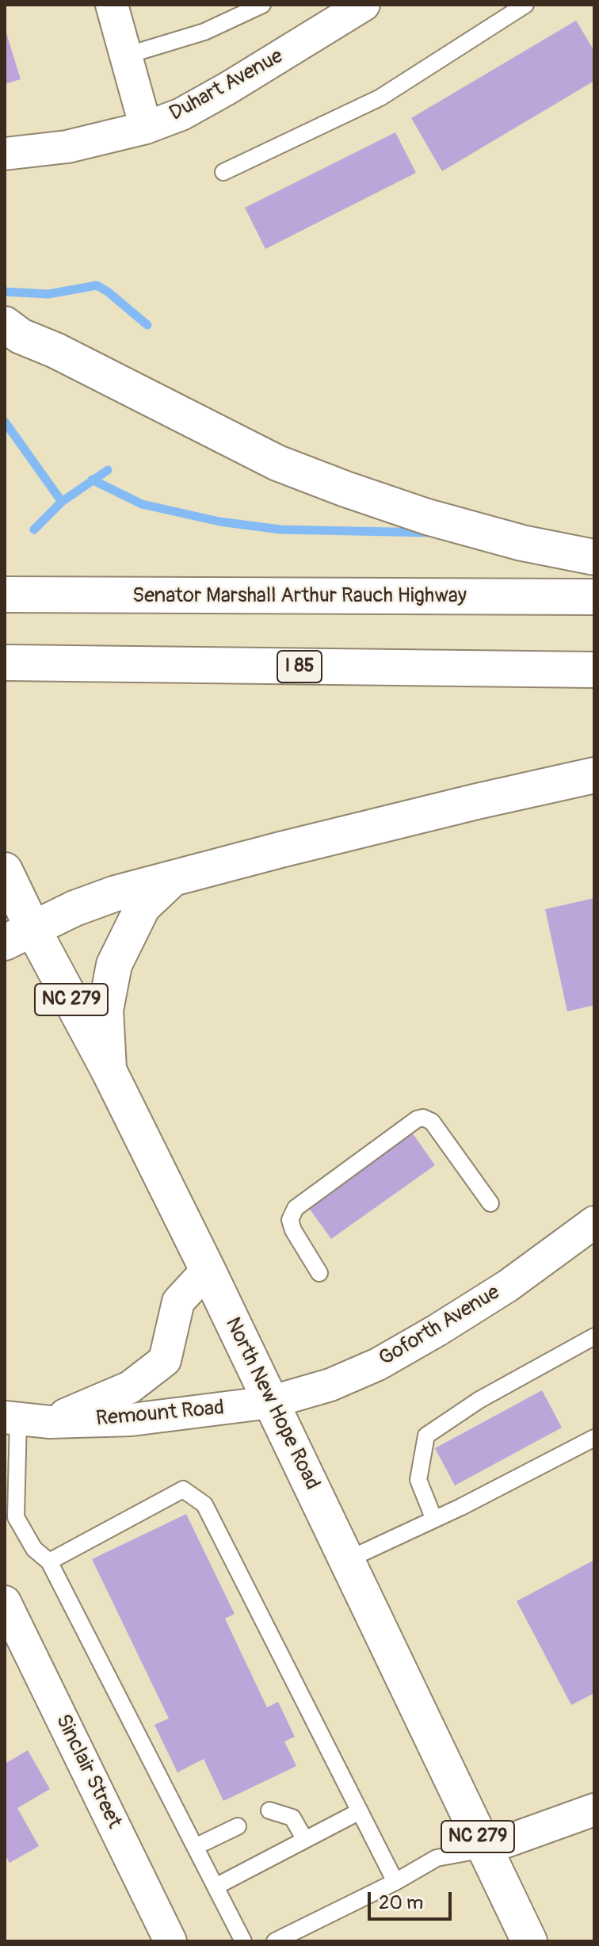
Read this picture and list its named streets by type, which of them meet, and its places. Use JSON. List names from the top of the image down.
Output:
{
  "streets": {
    "main road": [
      "Senator Marshall Arthur Rauch Highway",
      "I 85",
      "NC 279",
      "North New Hope Road"
    ],
    "street": [
      "Duhart Avenue",
      "Goforth Avenue",
      "Remount Road",
      "Sinclair Street"
    ]
  },
  "crossings": [
    ["Goforth Avenue", "North New Hope Road"],
    ["Goforth Avenue", "Remount Road"],
    ["North New Hope Road", "Remount Road"]
  ],
  "scale_bar": "20 m"
}
